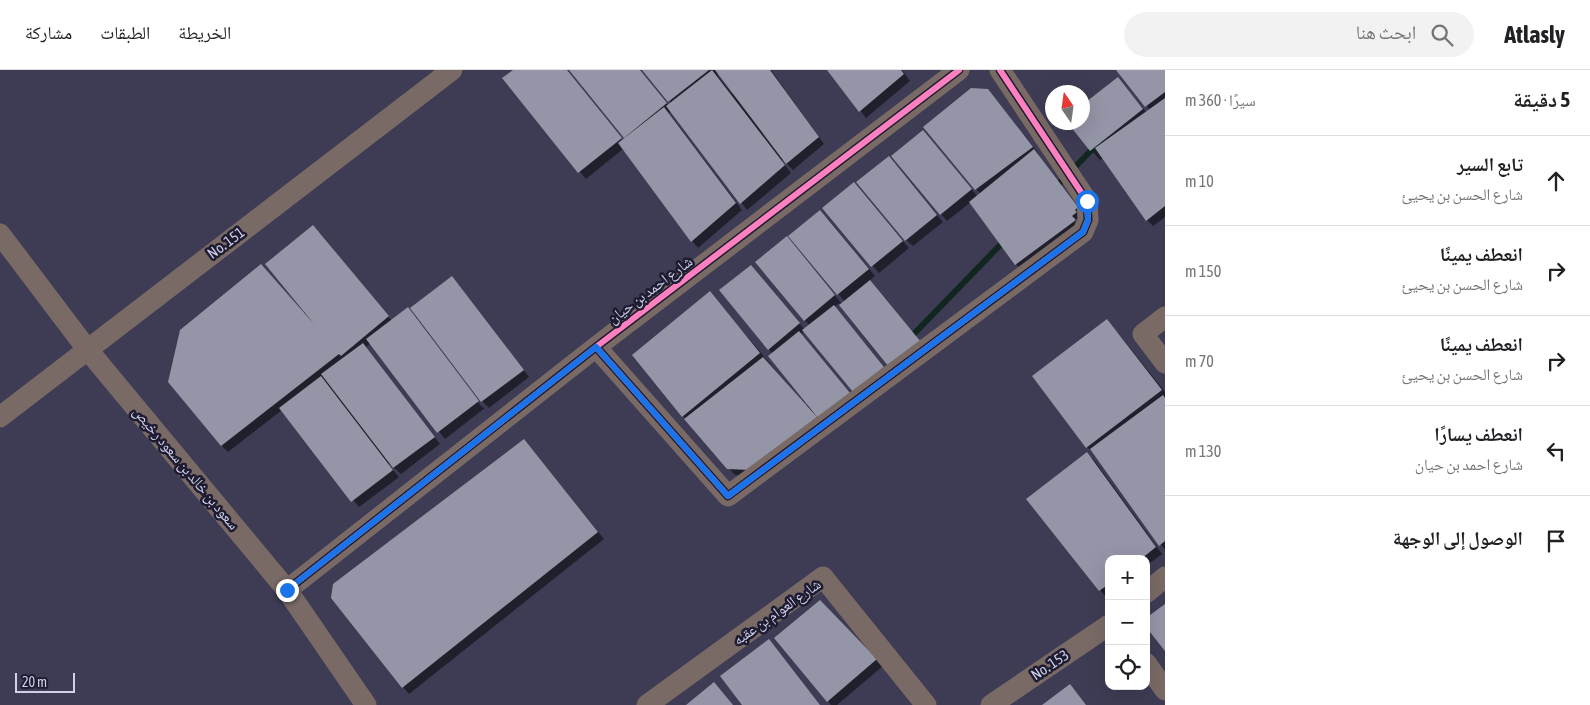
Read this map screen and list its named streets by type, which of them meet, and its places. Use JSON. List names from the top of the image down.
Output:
{
  "streets": {
    "street": [
      "No. 151",
      "شارع احمد بن حيان",
      "سعود بن خالد بن سعود رخيص",
      "شارع العوام بن عقبه",
      "No. 153"
    ]
  },
  "crossings": [
    ["No. 151", "سعود بن خالد بن سعود رخيص"],
    ["شارع احمد بن حيان", "سعود بن خالد بن سعود رخيص"]
  ],
  "scale_bar": "20 m",
  "north": "top",
  "page": {
    "header": "Atlasly",
    "search": "ابحث هنا",
    "nav": ["الخريطة", "الطبقات", "مشاركة"],
    "heading": ["5 دقيقة", "سيرًا · 360 m"],
    "list": [
      ["تابع السير", "شارع الحسن بن يحيئ", "10 m"],
      ["انعطف يمينًا", "شارع الحسن بن يحيئ", "150 m"],
      ["انعطف يمينًا", "شارع الحسن بن يحيئ", "70 m"],
      ["انعطف يسارًا", "شارع احمد بن حيان", "130 m"],
      "الوصول إلى الوجهة"
    ],
    "map_buttons": ["+", "−"],
    "scale": "20 m"
  }
}
